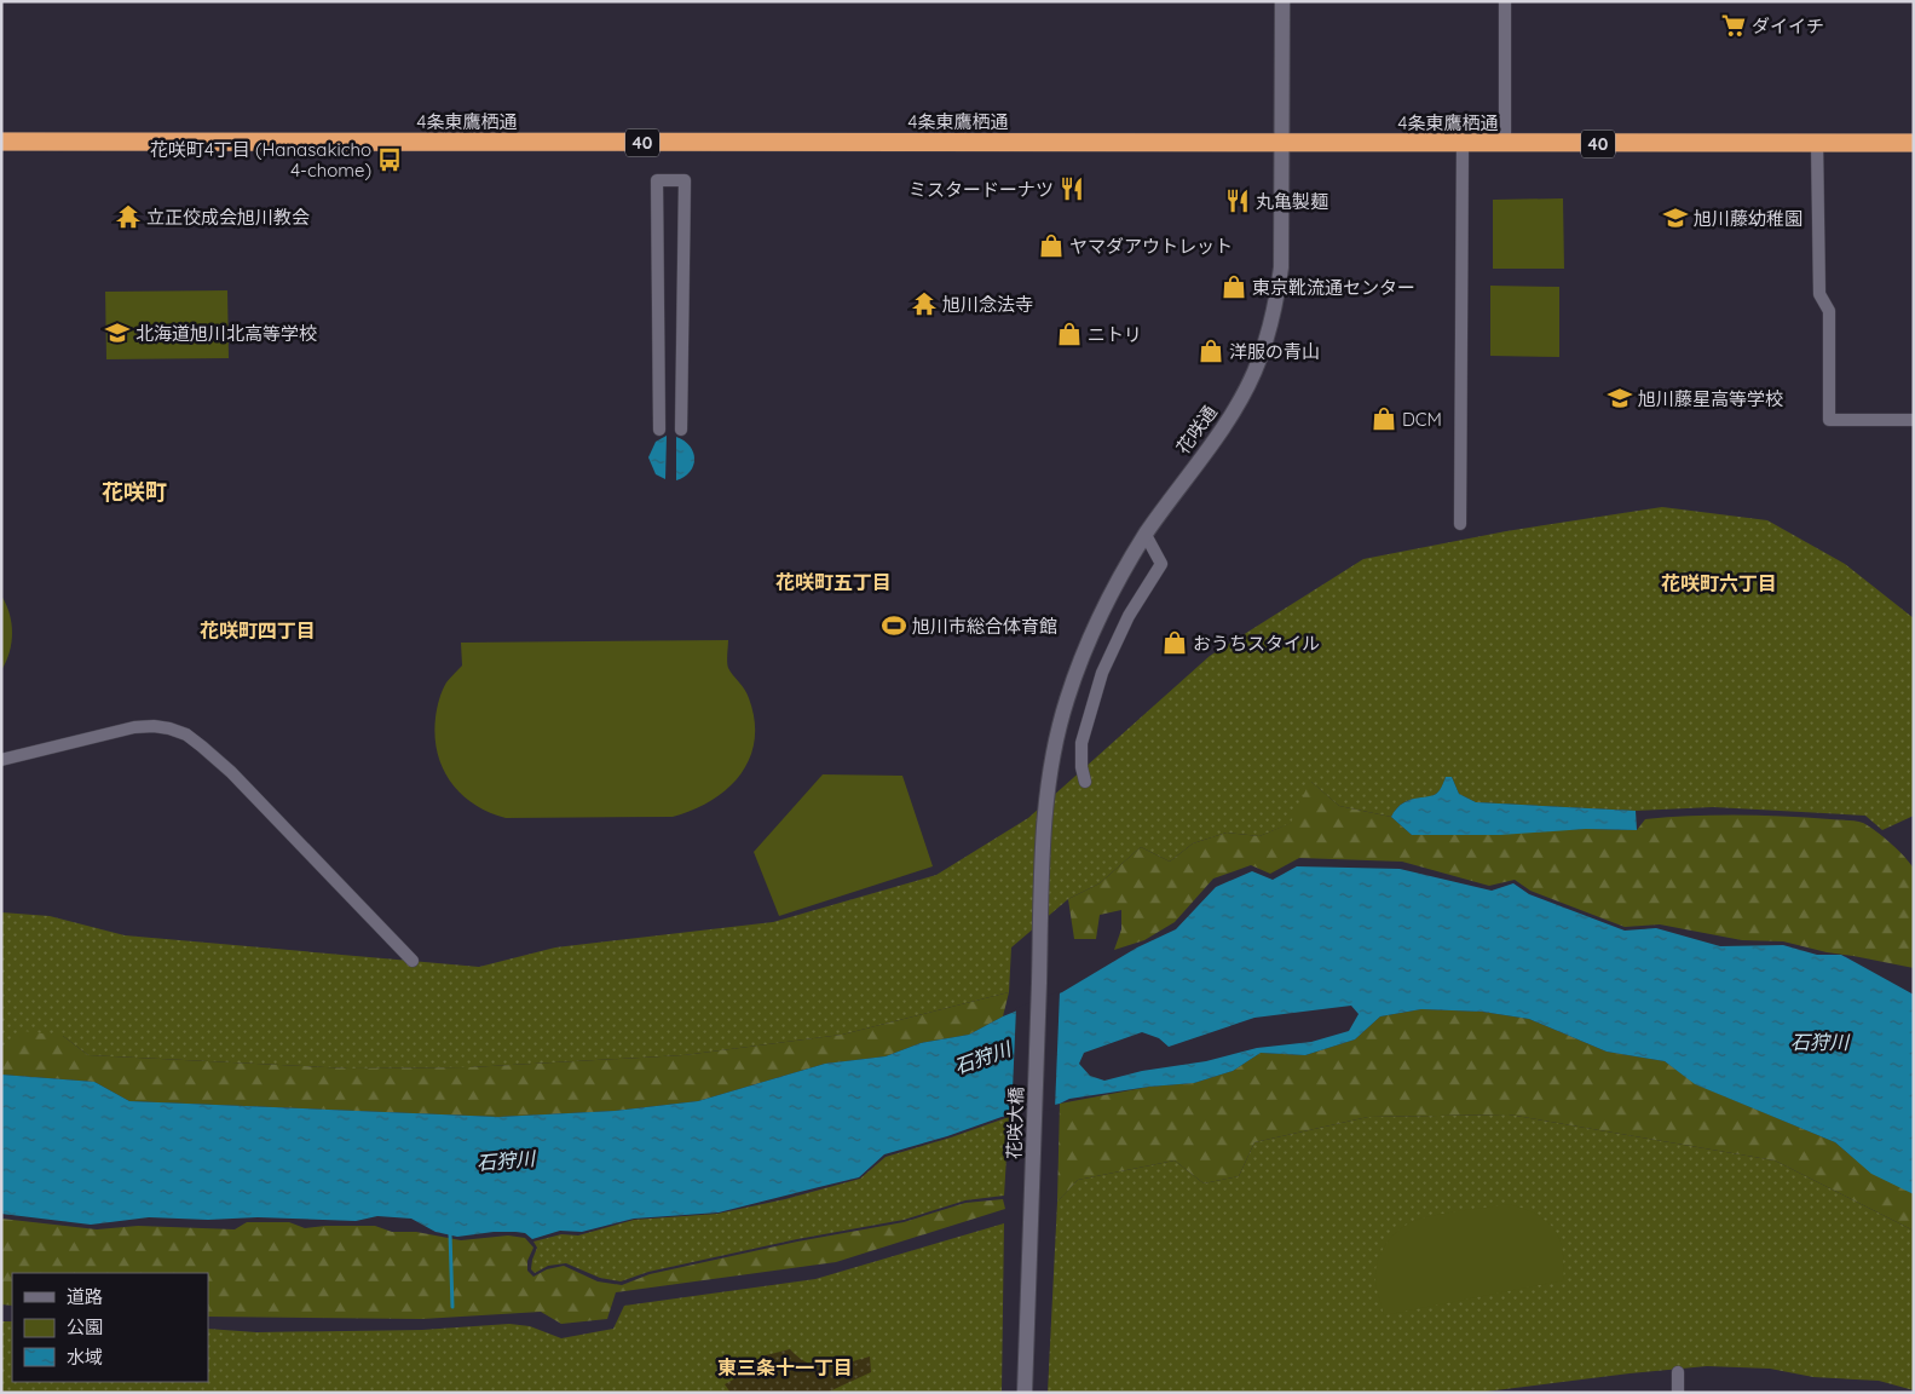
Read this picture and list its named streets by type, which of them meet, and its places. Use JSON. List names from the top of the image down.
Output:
{
  "streets": {
    "highway": ["4条東鷹栖通", "40"],
    "street": ["花咲通", "花咲大橋"]
  },
  "crossings": [
    ["4条東鷹栖通", "花咲通"],
    ["花咲通", "花咲大橋"]
  ],
  "districts": [
    "花咲町",
    "花咲町五丁目",
    "花咲町六丁目",
    "花咲町四丁目",
    "東三条十一丁目"
  ],
  "water": ["石狩川"],
  "places": {
    "supermarket": ["ダイイチ"],
    "bus stop": ["花咲町4丁目 (Hanasakicho 4-chome)"],
    "restaurant": ["ミスタードーナツ", "丸亀製麺"],
    "temple": ["立正佼成会旭川教会", "旭川念法寺"],
    "school or university": ["旭川藤幼稚園", "北海道旭川北高等学校", "旭川藤星高等学校"],
    "shop": [
      "ヤマダアウトレット",
      "東京靴流通センター",
      "ニトリ",
      "洋服の青山",
      "DCM",
      "おうちスタイル"
    ],
    "sports": ["旭川市総合体育館"]
  },
  "legend": ["道路", "公園", "水域"]
}
